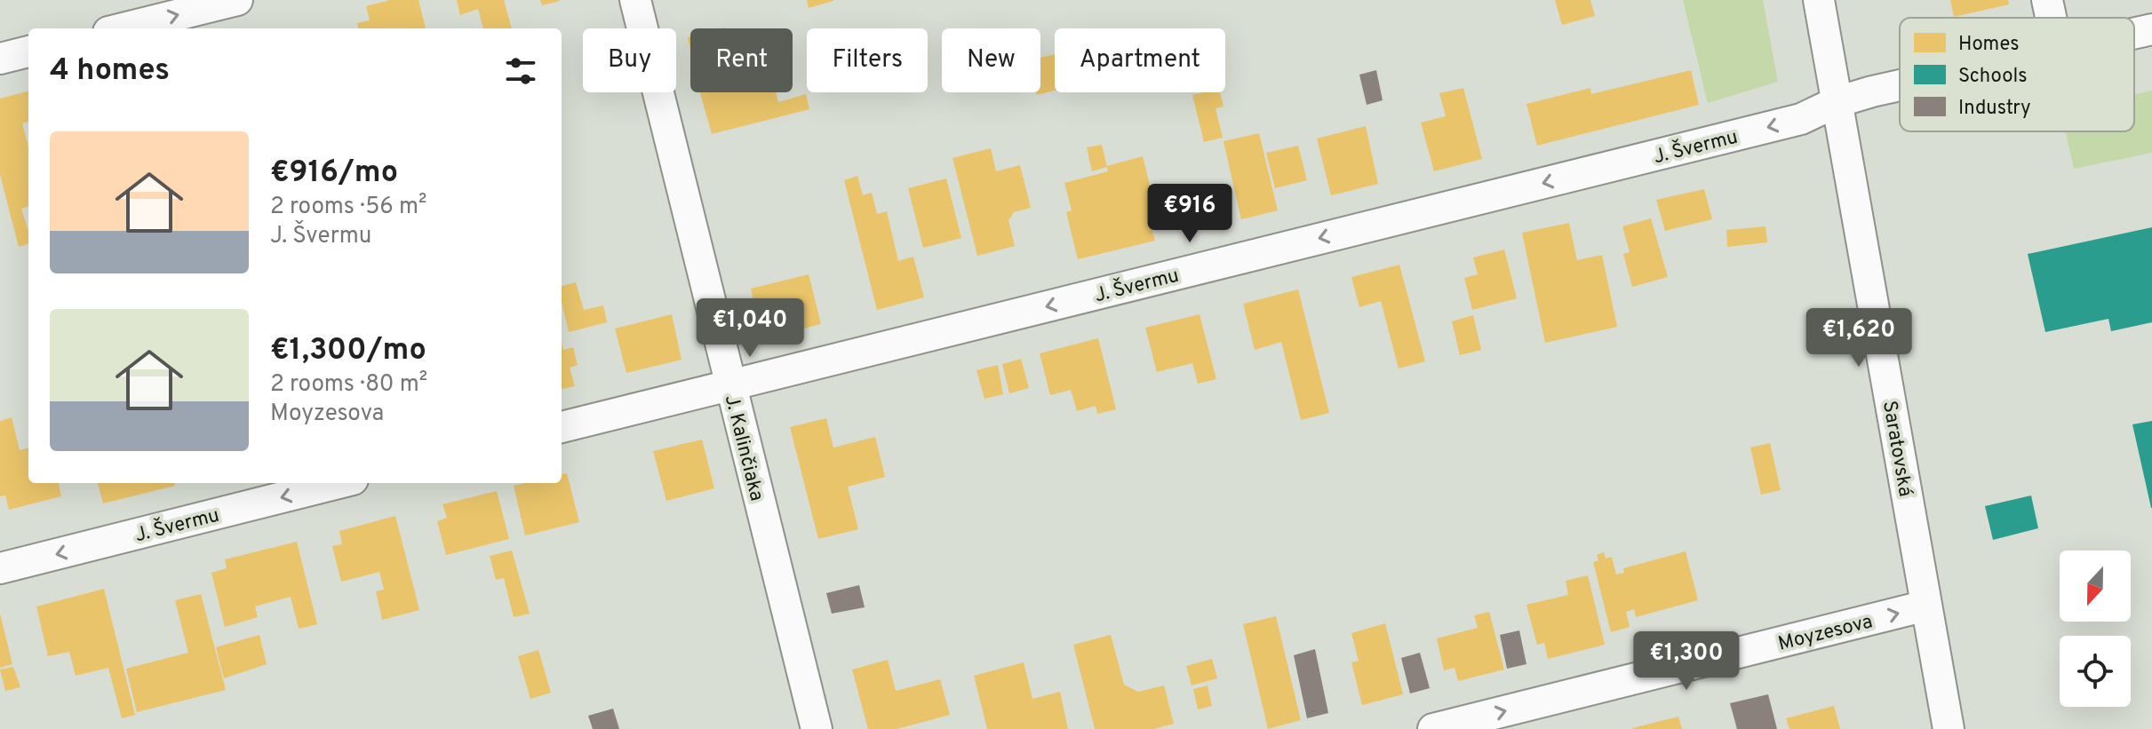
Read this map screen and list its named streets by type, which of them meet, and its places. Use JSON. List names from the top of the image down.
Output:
{
  "streets": {
    "street": [
      "J. Švermu",
      "J. Kalinčiaka",
      "Saratovská",
      "Moyzesova"
    ]
  },
  "crossings": [
    ["J. Švermu", "J. Kalinčiaka"],
    ["J. Švermu", "Saratovská"],
    ["Saratovská", "Moyzesova"]
  ],
  "one_way": ["J. Švermu", "Moyzesova"],
  "legend": ["Homes", "Schools", "Industry"],
  "north": "bottom",
  "page": {
    "chip": [
      "Buy",
      "Rent",
      "Filters",
      "New",
      "Apartment"
    ],
    "heading": "4 homes",
    "list": [
      {
        "name": "€916/mo",
        "note": "2 rooms · 56 m² · J. Švermu"
      },
      {
        "name": "€1,300/mo",
        "note": "2 rooms · 80 m² · Moyzesova"
      }
    ],
    "price": [
      "€916",
      "€1,040",
      "€1,620",
      "€1,300"
    ]
  }
}
